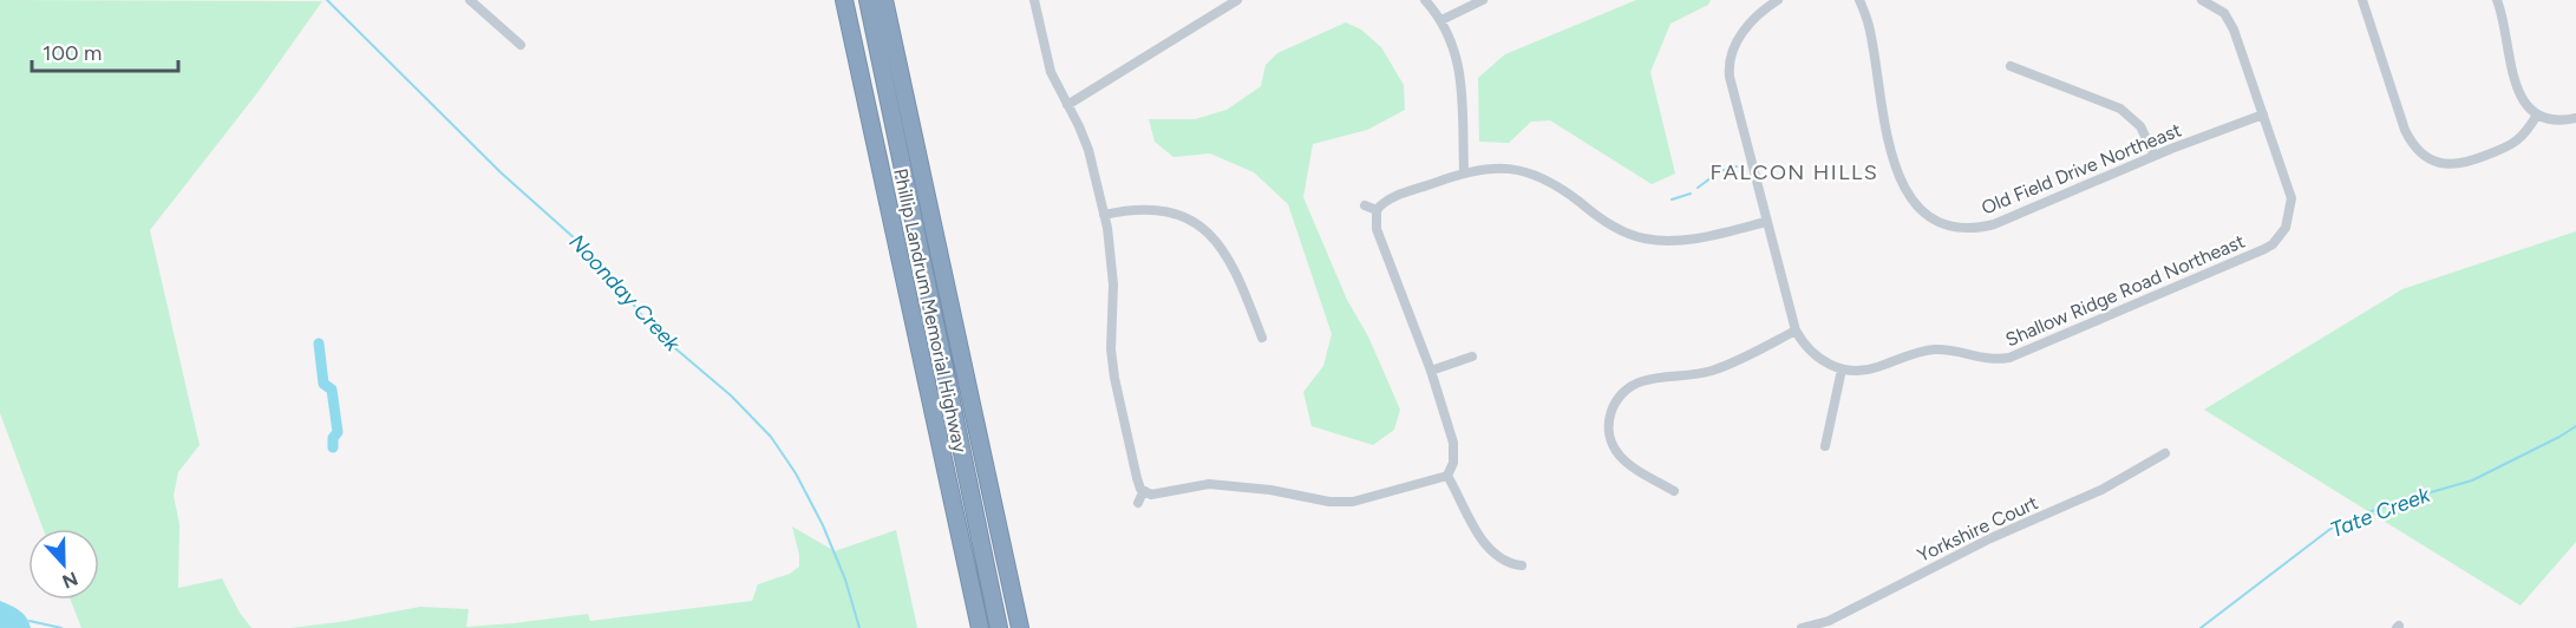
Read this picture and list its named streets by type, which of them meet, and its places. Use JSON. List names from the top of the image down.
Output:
{
  "streets": {
    "highway": ["Phillip Landrum Memorial Highway"],
    "street": ["Old Field Drive Northeast", "Shallow Ridge Road Northeast", "Yorkshire Court"]
  },
  "crossings": [
    ["Old Field Drive Northeast", "Shallow Ridge Road Northeast"]
  ],
  "districts": ["FALCON HILLS"],
  "water": ["Noonday Creek", "Tate Creek"],
  "scale_bar": "100 m",
  "north": "bottom"
}
